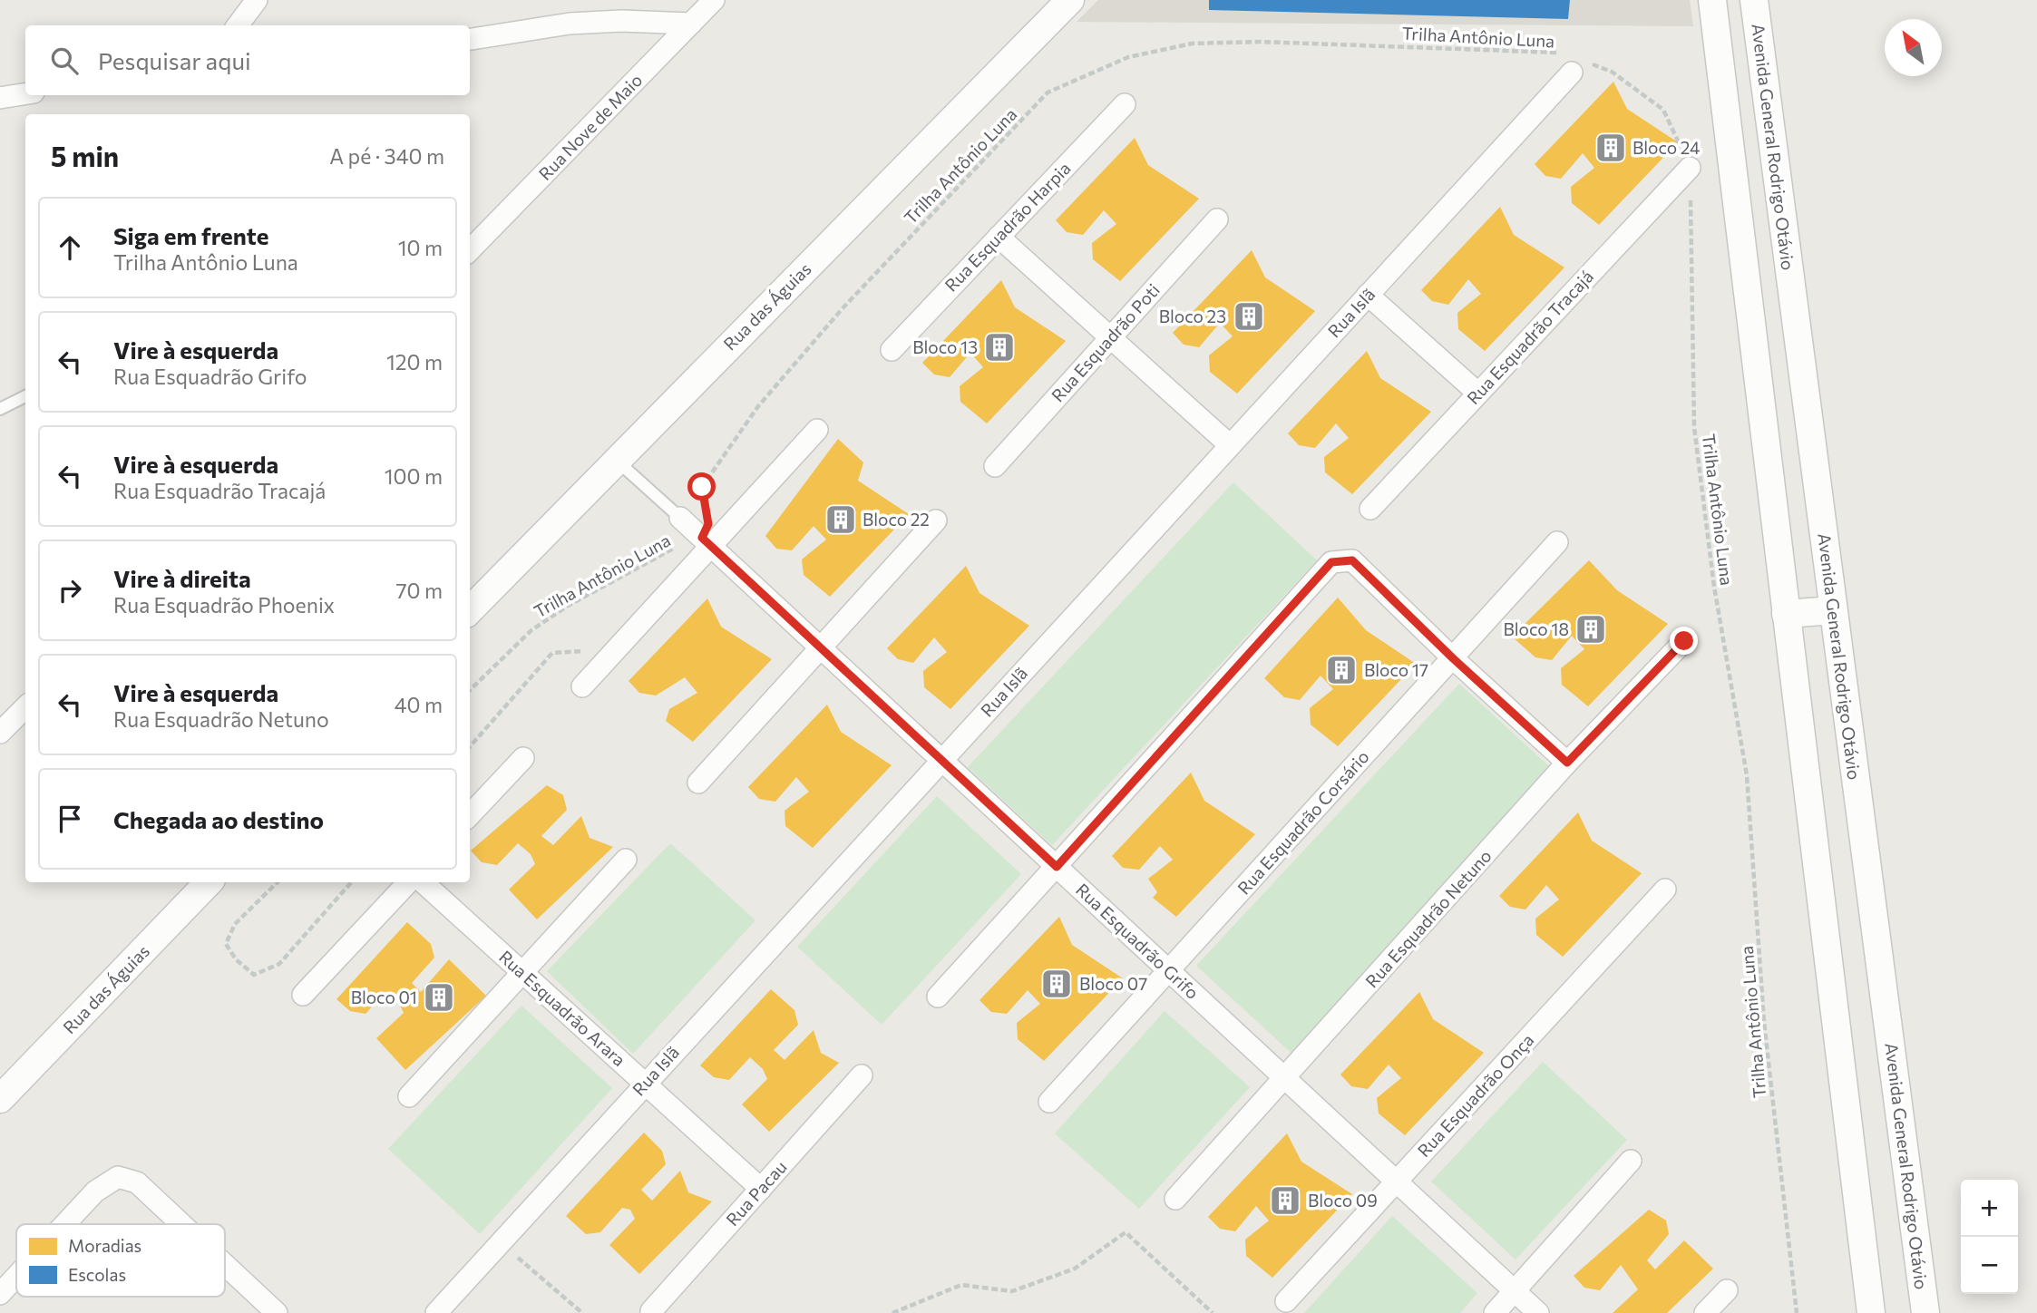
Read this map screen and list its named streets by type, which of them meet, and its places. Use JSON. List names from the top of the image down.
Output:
{
  "streets": {
    "street": [
      "Rua Nove de Maio",
      "Avenida General Rodrigo Otávio",
      "Rua Esquadrão Harpia",
      "Rua das Águias",
      "Rua Islã",
      "Rua Esquadrão Tracajá",
      "Rua Esquadrão Poti",
      "Rua Esquadrão Corsário",
      "Rua Esquadrão Netuno",
      "Rua Esquadrão Grifo",
      "Rua Esquadrão Arara",
      "Rua Esquadrão Onça",
      "Rua Pacau"
    ],
    "path": ["Trilha Antônio Luna"]
  },
  "crossings": [
    ["Trilha Antônio Luna", "Rua Islã"],
    ["Trilha Antônio Luna", "Rua Esquadrão Tracajá"],
    ["Trilha Antônio Luna", "Rua Esquadrão Grifo"],
    ["Rua Islã", "Rua Esquadrão Grifo"],
    ["Rua Islã", "Rua Esquadrão Arara"],
    ["Rua Esquadrão Corsário", "Rua Esquadrão Grifo"],
    ["Rua Esquadrão Netuno", "Rua Esquadrão Grifo"],
    ["Rua Esquadrão Grifo", "Rua Esquadrão Onça"],
    ["Rua Esquadrão Arara", "Rua Pacau"]
  ],
  "places": {
    "building": [
      "Bloco 24",
      "Bloco 23",
      "Bloco 13",
      "Bloco 22",
      "Bloco 18",
      "Bloco 17",
      "Bloco 07",
      "Bloco 01",
      "Bloco 09"
    ]
  },
  "legend": ["Moradias", "Escolas"],
  "north": "top left",
  "page": {
    "search": "Pesquisar aqui",
    "heading": ["5 min", "A pé · 340 m"],
    "list": [
      ["Siga em frente", "Trilha Antônio Luna", "10 m"],
      ["Vire à esquerda", "Rua Esquadrão Grifo", "120 m"],
      ["Vire à esquerda", "Rua Esquadrão Tracajá", "100 m"],
      ["Vire à direita", "Rua Esquadrão Phoenix", "70 m"],
      ["Vire à esquerda", "Rua Esquadrão Netuno", "40 m"],
      "Chegada ao destino"
    ],
    "map_buttons": ["+", "−"]
  }
}
